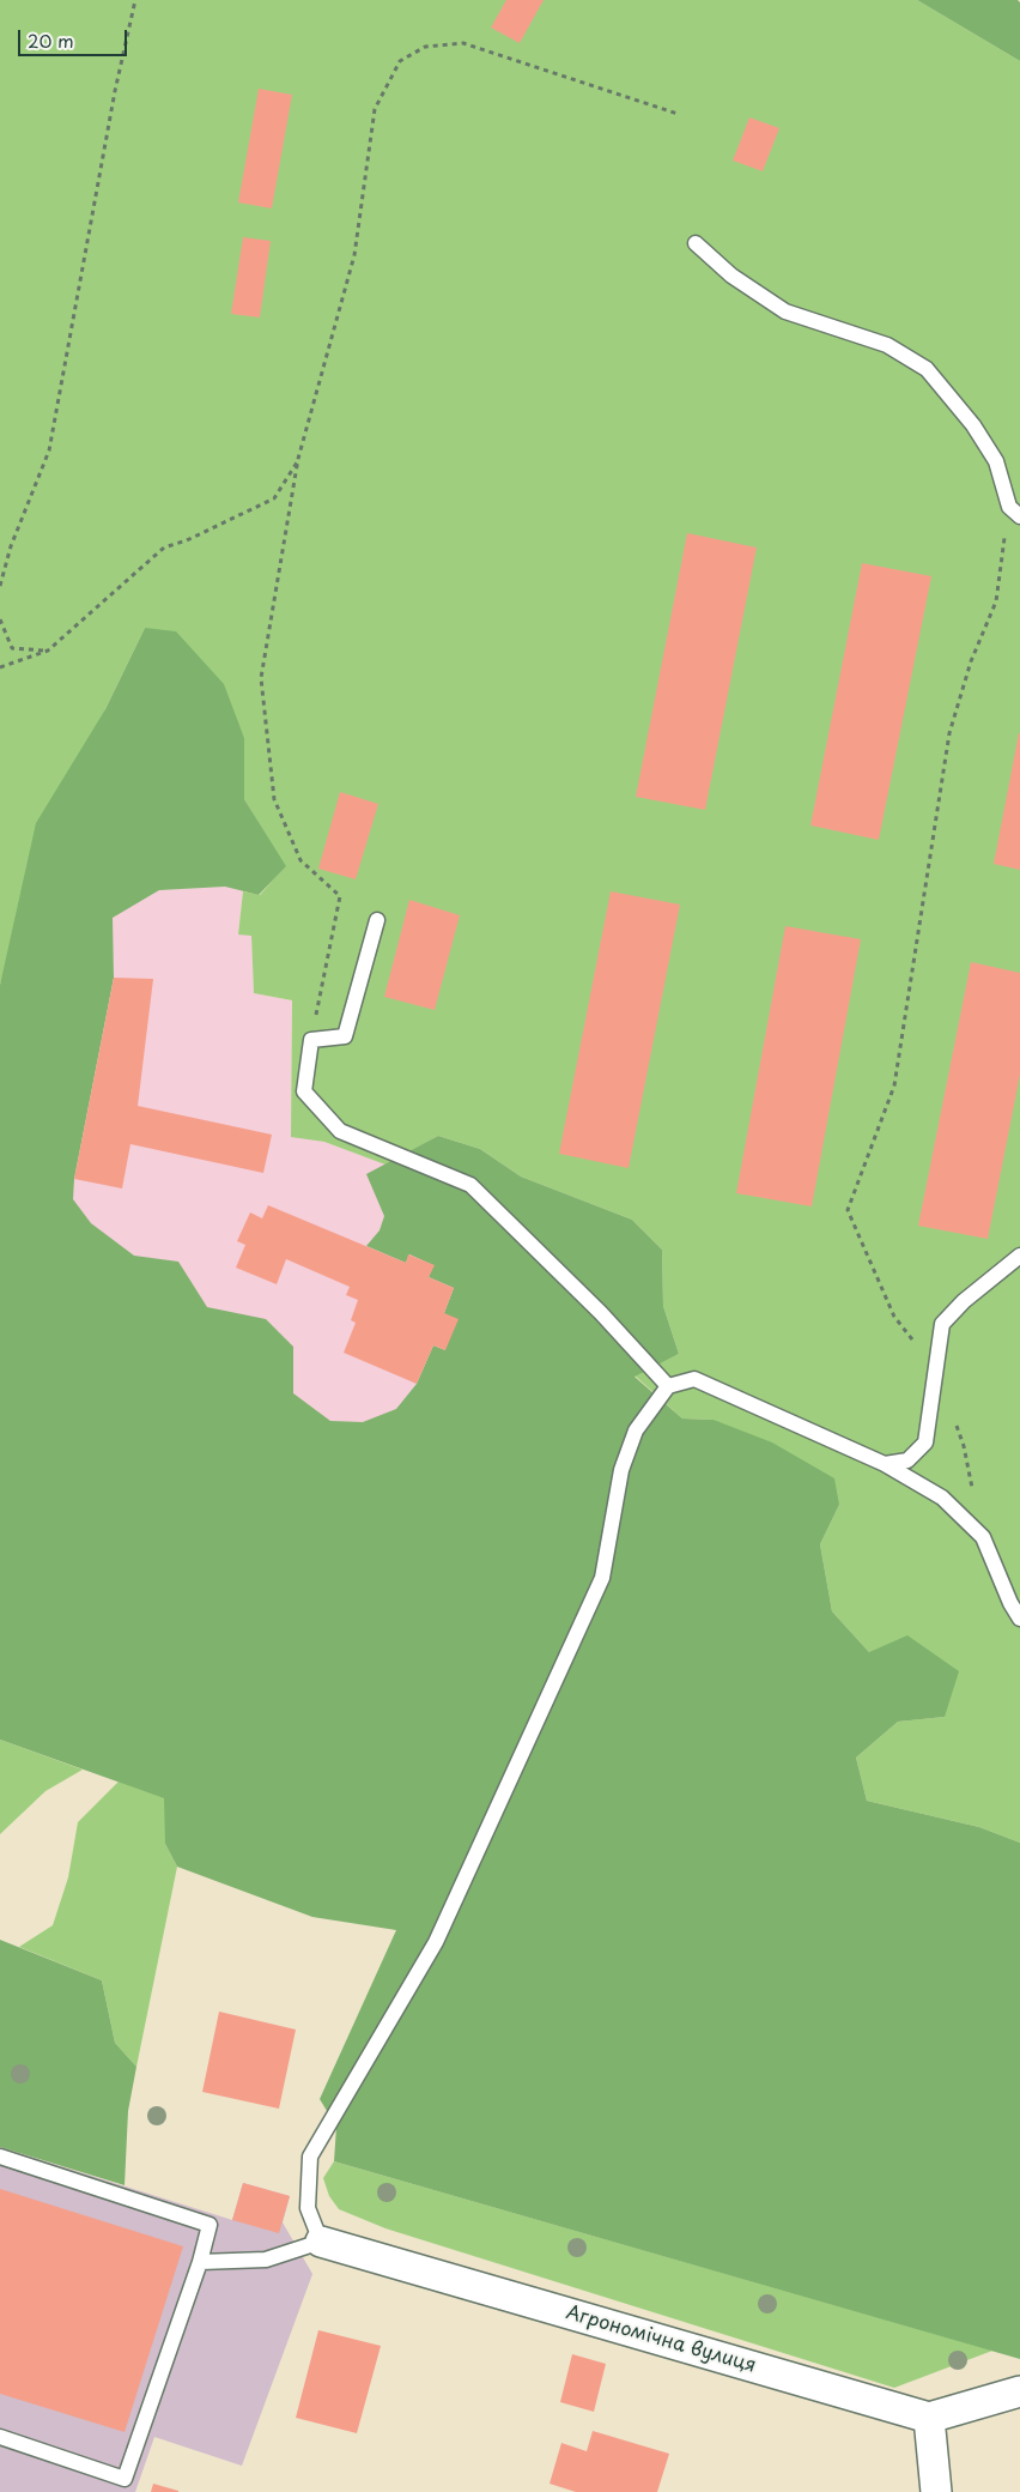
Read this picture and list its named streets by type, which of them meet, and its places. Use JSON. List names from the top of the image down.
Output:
{
  "streets": {
    "street": ["Агрономічна вулиця"]
  },
  "scale_bar": "20 m"
}
